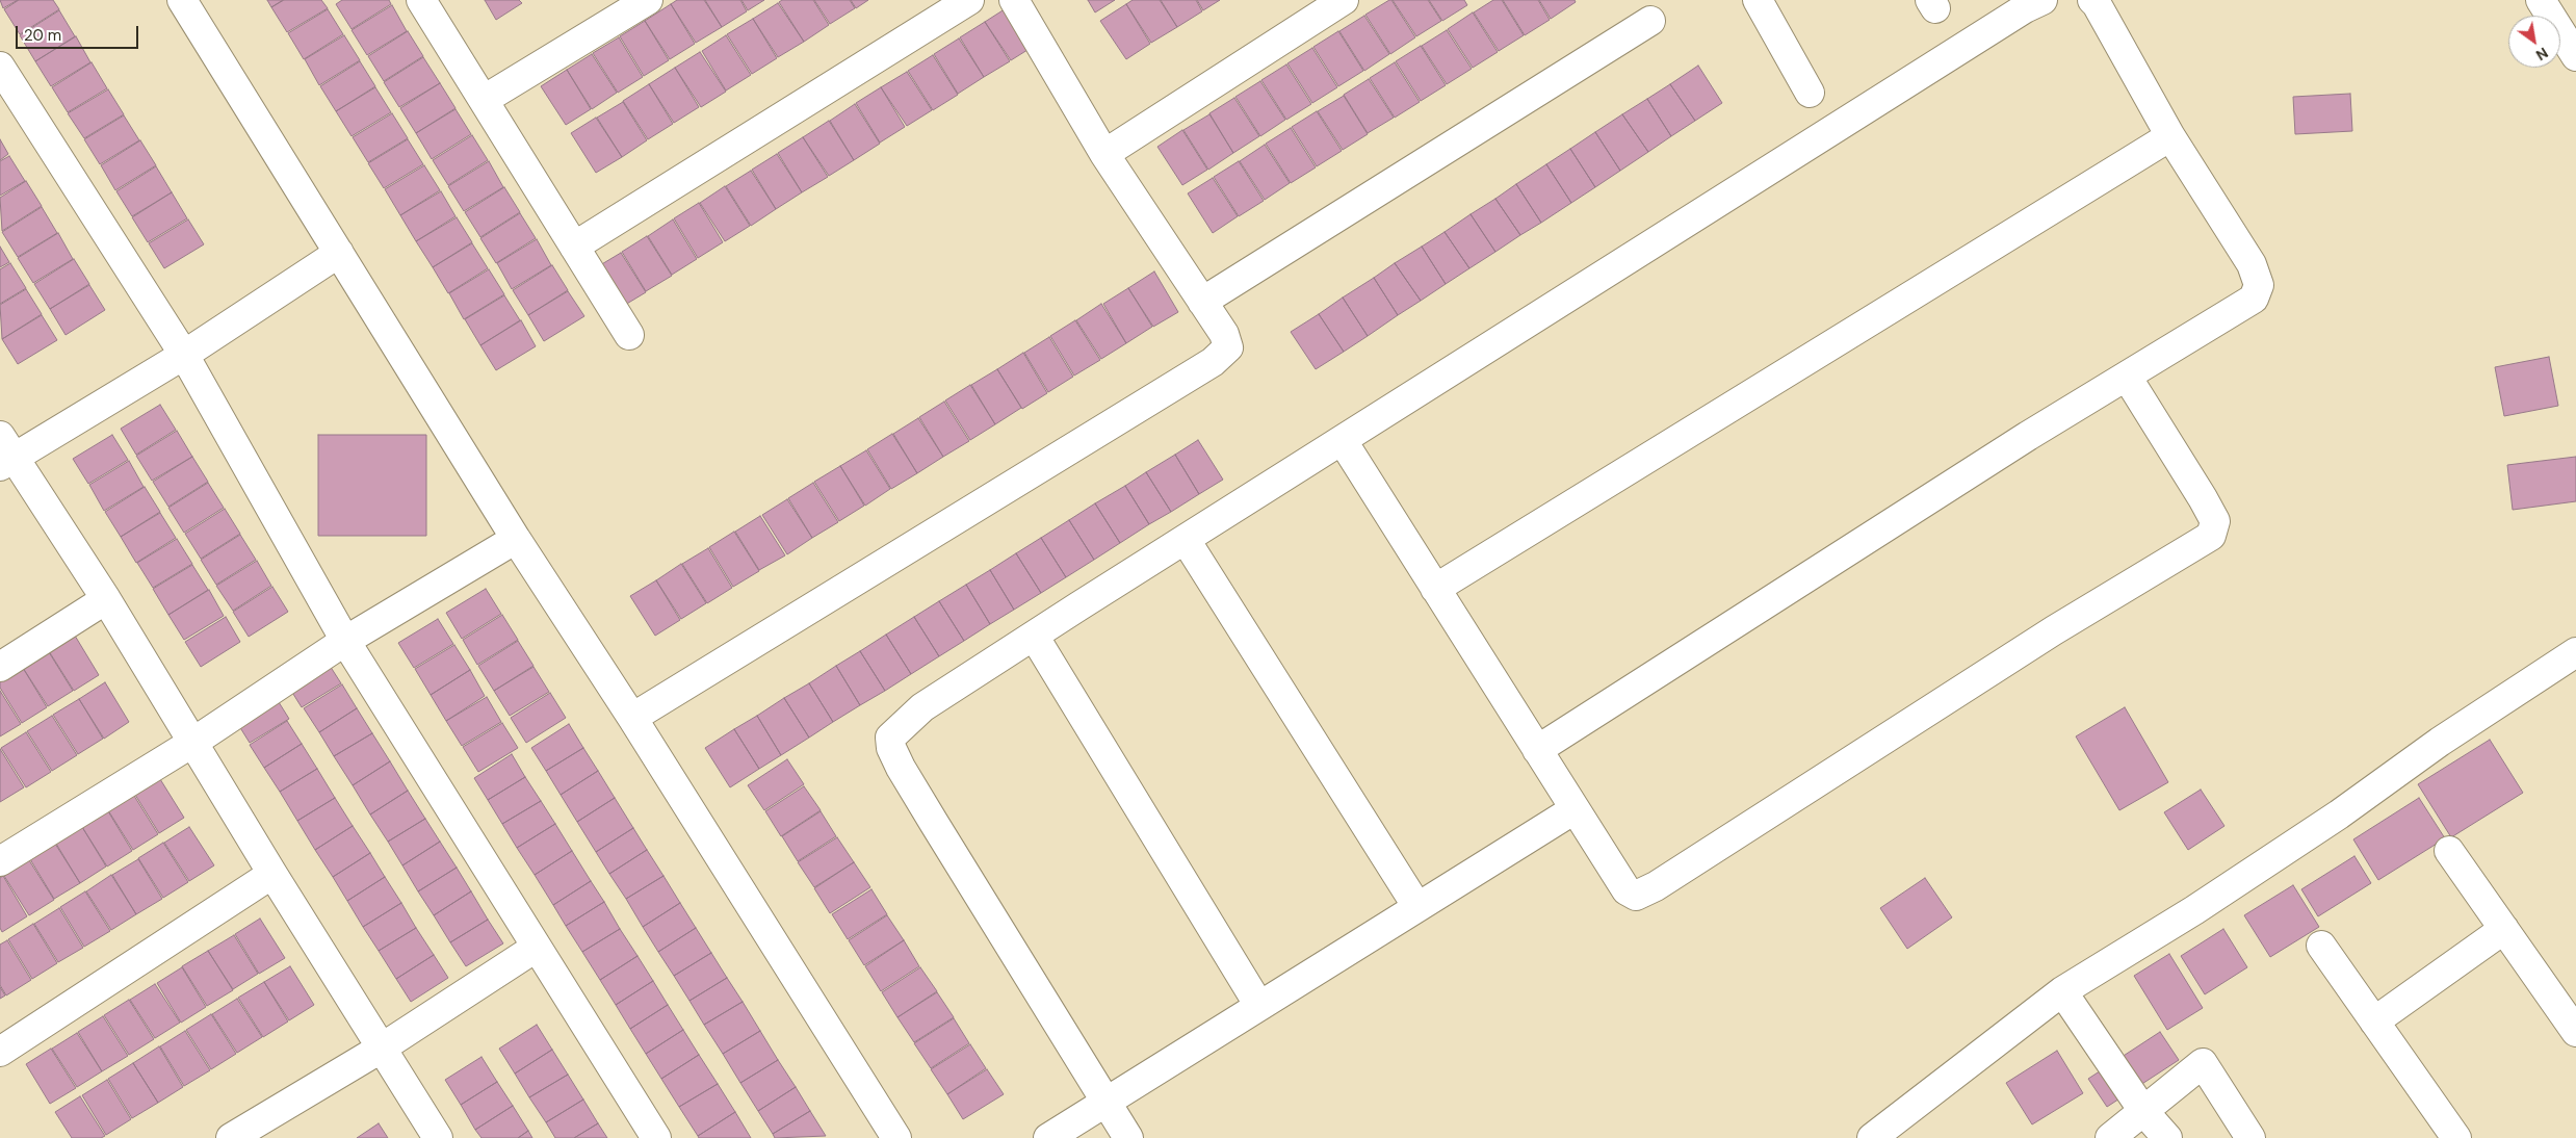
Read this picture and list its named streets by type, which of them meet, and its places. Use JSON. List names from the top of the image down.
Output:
{
  "scale_bar": "20 m",
  "north": "bottom right"
}
